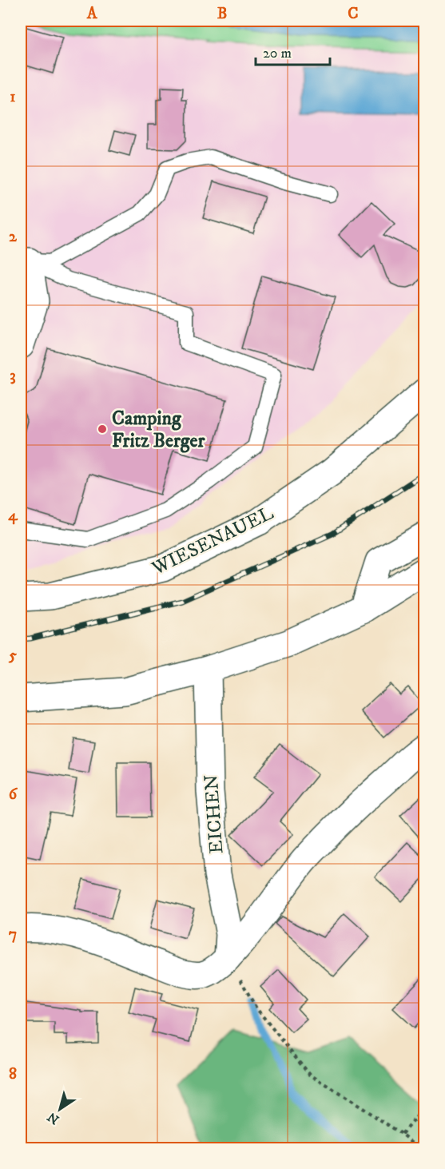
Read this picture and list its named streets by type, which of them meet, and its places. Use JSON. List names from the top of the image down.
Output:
{
  "streets": {
    "street": ["WIESENAUEL", "EICHEN"]
  },
  "places": ["Camping Fritz Berger"],
  "scale_bar": "20 m",
  "north": "bottom left",
  "grid": {
    "columns": ["A", "B", "C"],
    "rows": [
      "1",
      "2",
      "3",
      "4",
      "5",
      "6",
      "7",
      "8"
    ]
  }
}
